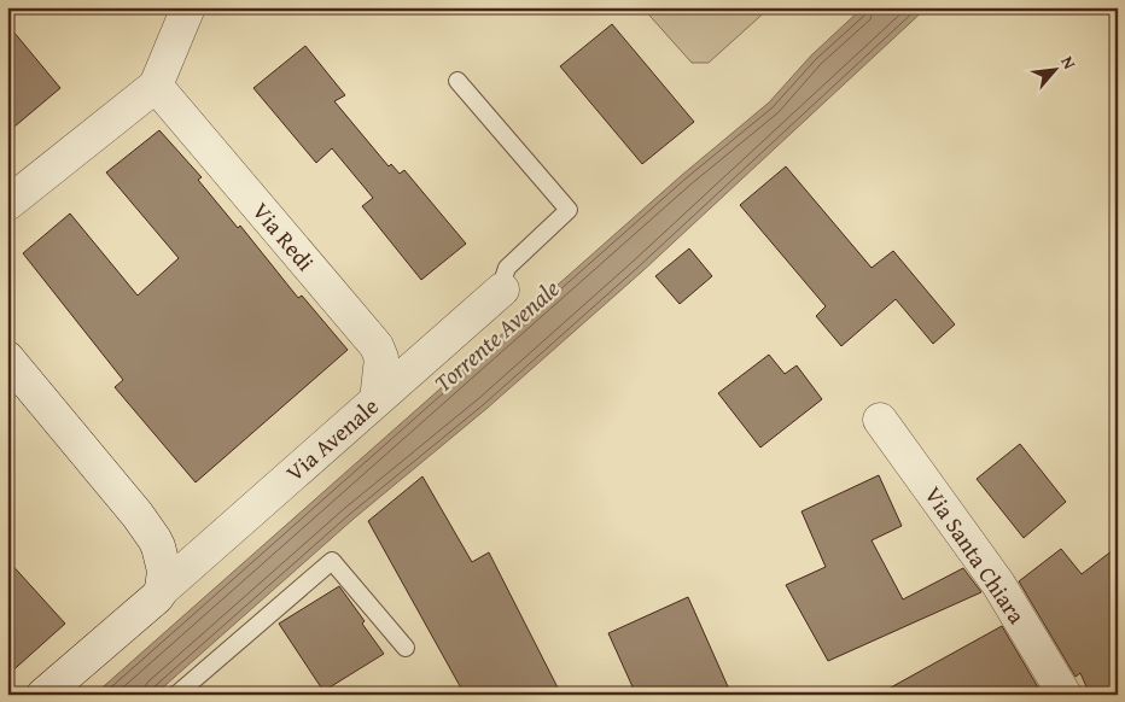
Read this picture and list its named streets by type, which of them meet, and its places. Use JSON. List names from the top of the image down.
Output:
{
  "streets": {
    "street": ["Via Redi", "Via Avenale", "Via Santa Chiara"]
  },
  "crossings": [
    ["Via Redi", "Via Avenale"]
  ],
  "water": ["Torrente Avenale"],
  "north": "top right"
}
